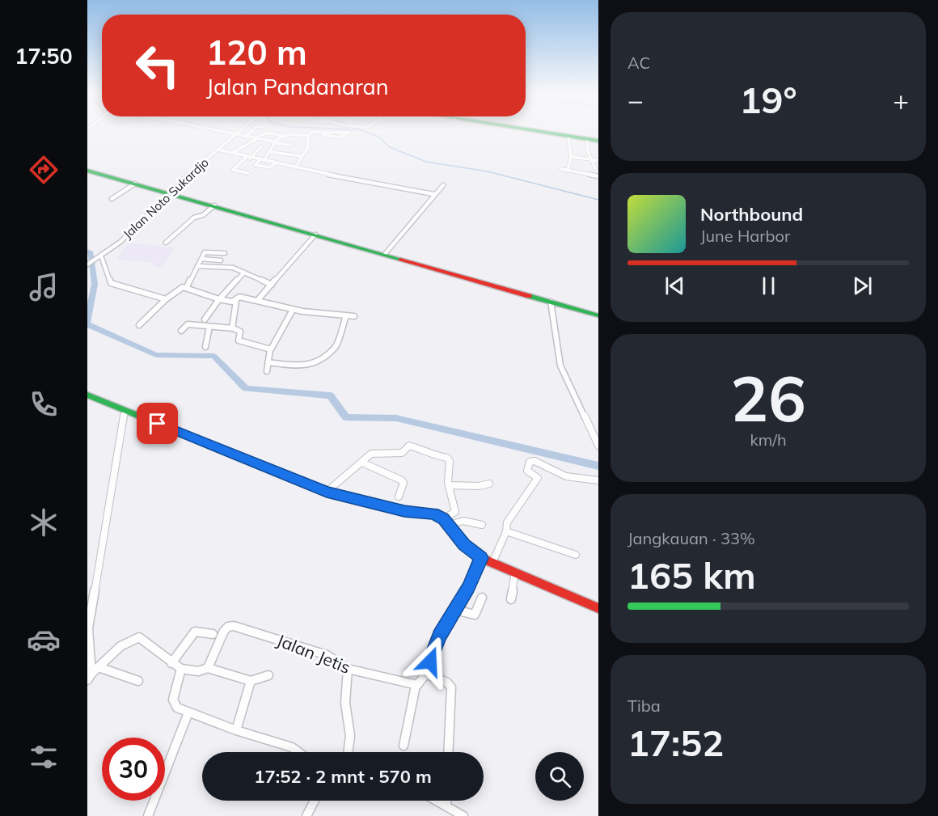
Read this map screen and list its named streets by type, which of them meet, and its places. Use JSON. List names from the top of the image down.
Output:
{
  "streets": {
    "street": ["Jalan Noto Sukardjo", "Jalan Jetis"]
  },
  "page": {
    "tabs": "17:50",
    "tile": [
      "AC",
      ["26", "km/h"],
      ["Jangkauan · 33%", "165 km"],
      ["Tiba", "17:52"]
    ],
    "turn": ["120 m", "Jalan Pandanaran"],
    "heat": ["−", "19°", "+"],
    "song": ["Northbound", "June Harbor"],
    "limit": "30",
    "trip": "17:52 · 2 mnt · 570 m"
  }
}
